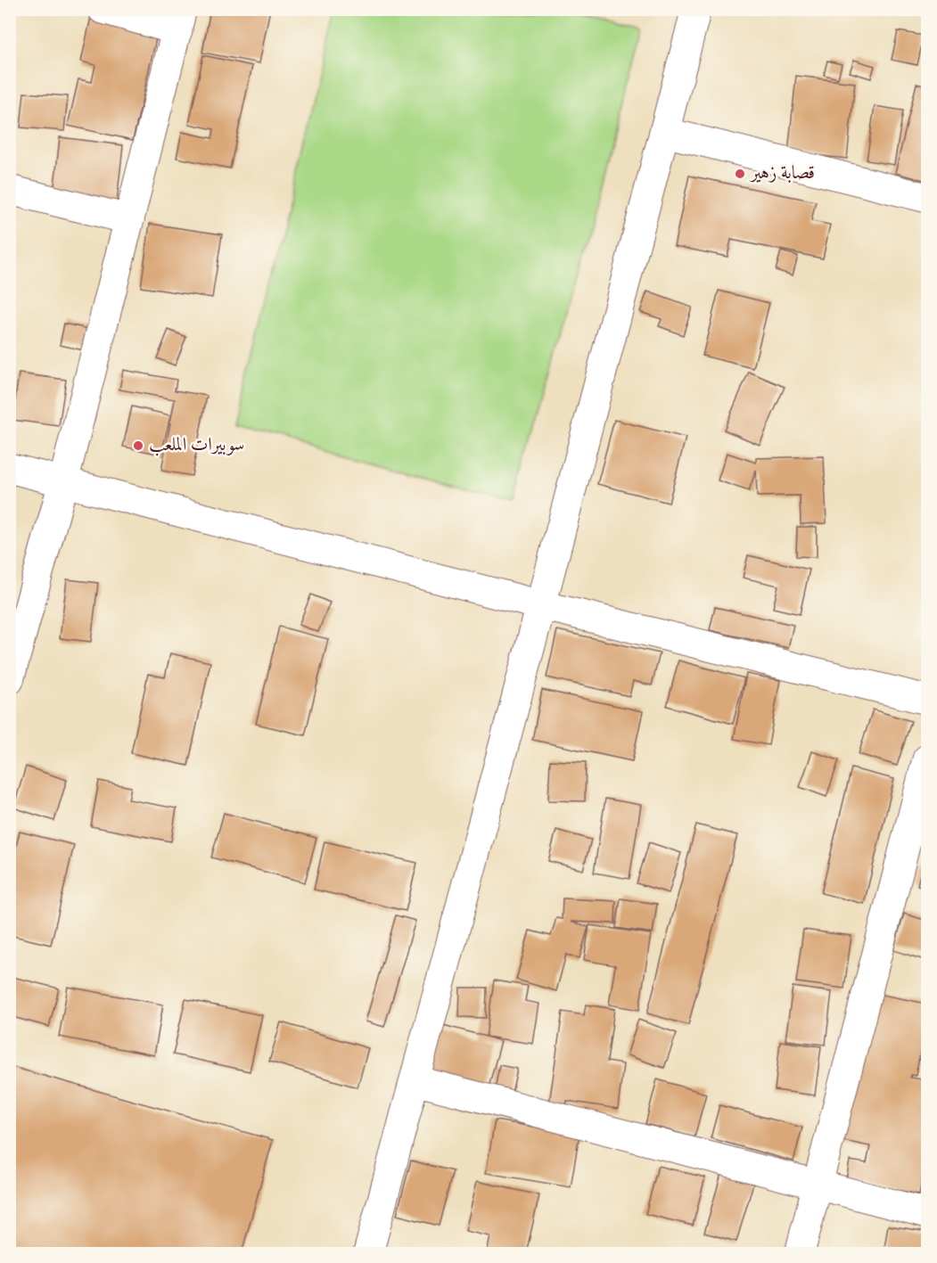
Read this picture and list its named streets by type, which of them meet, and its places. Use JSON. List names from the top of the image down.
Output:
{
  "places": ["قصابة زهير", "سوبيرات الملعب"]
}
